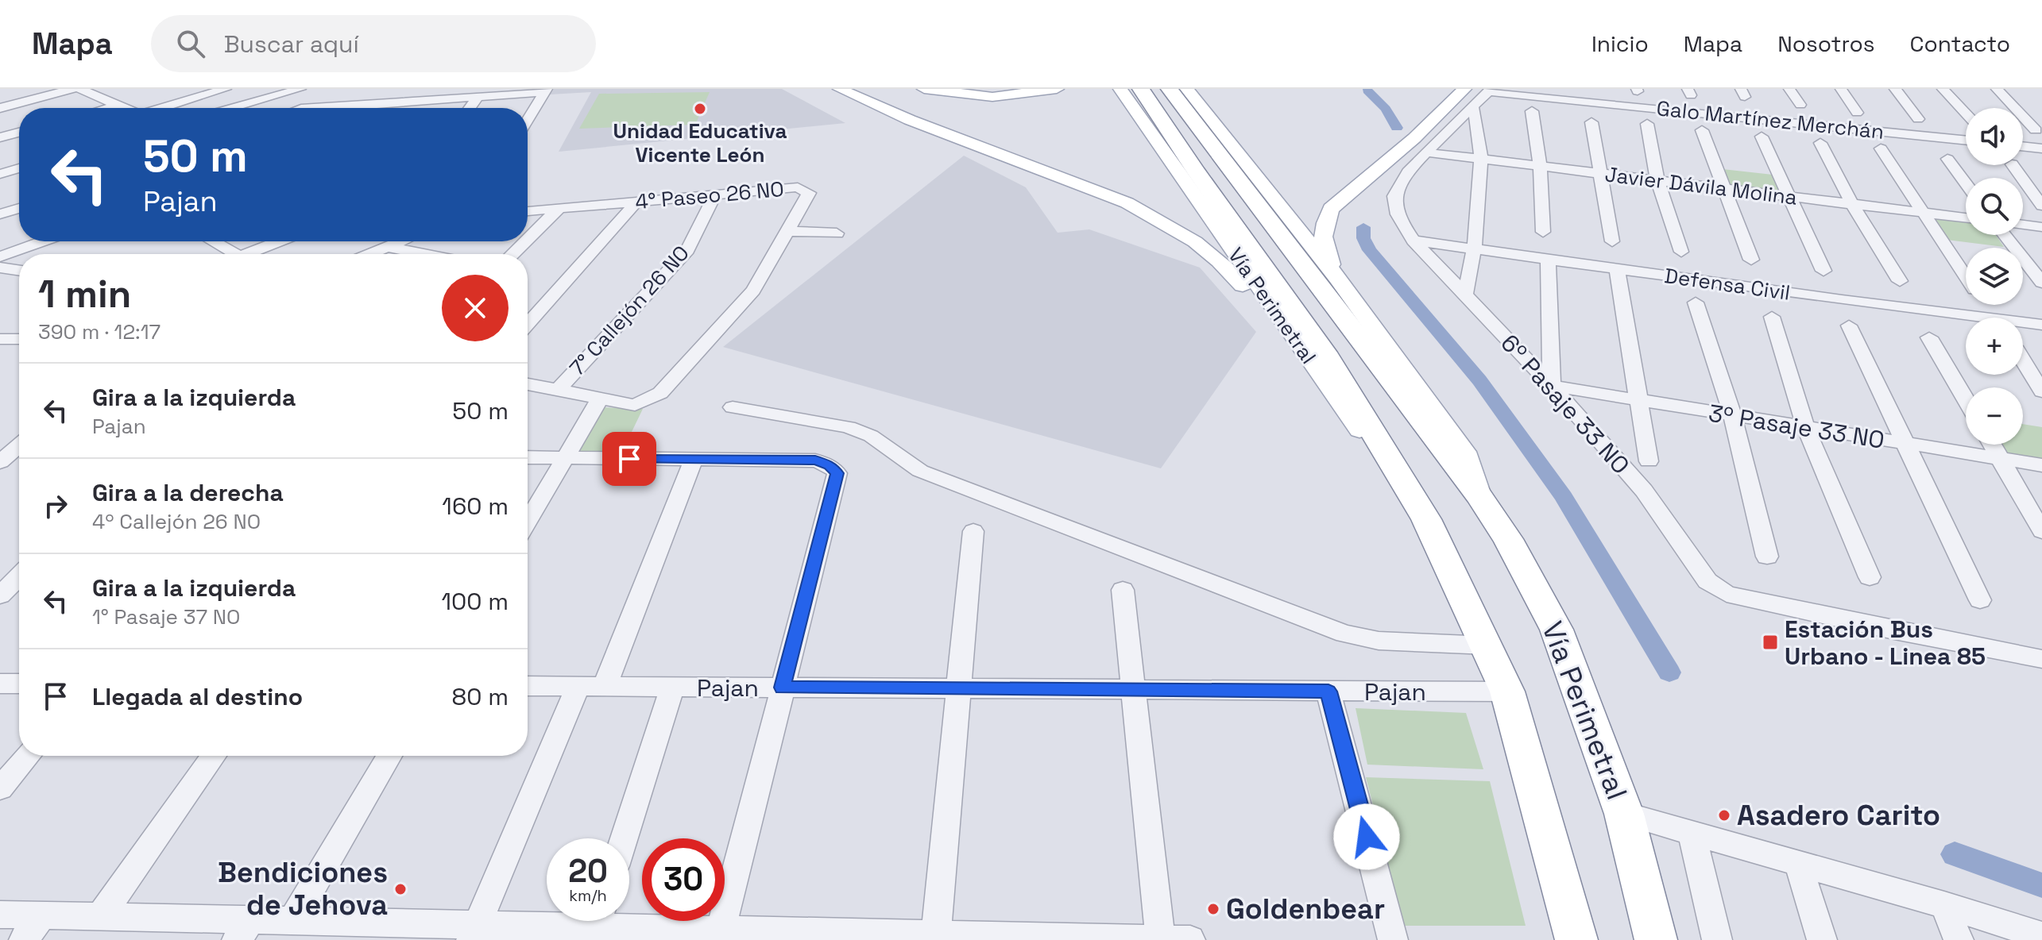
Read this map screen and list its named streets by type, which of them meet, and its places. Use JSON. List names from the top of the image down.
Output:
{
  "streets": {
    "highway": ["Vía Perimetral"],
    "street": [
      "Galo Martínez Merchán",
      "Javier Dávila Molina",
      "4° Paseo 26 NO",
      "Defensa Civil",
      "7° Callejón 26 NO",
      "6º Pasaje 33 NO",
      "3º Pasaje 33 NO",
      "Pajan"
    ]
  },
  "crossings": [
    ["Galo Martínez Merchán", "6º Pasaje 33 NO"],
    ["Javier Dávila Molina", "6º Pasaje 33 NO"],
    ["4° Paseo 26 NO", "7° Callejón 26 NO"],
    ["Defensa Civil", "6º Pasaje 33 NO"],
    ["Vía Perimetral", "Pajan"],
    ["6º Pasaje 33 NO", "3º Pasaje 33 NO"]
  ],
  "places": {
    "other": [
      "Unidad Educativa Vicente León",
      "Asadero Carito",
      "Bendiciones de Jehova",
      "Goldenbear"
    ],
    "transit": ["Estación Bus Urbano - Linea 85"]
  },
  "page": {
    "header": "Mapa",
    "search": "Buscar aquí",
    "nav": [
      "Inicio",
      "Mapa",
      "Nosotros",
      "Contacto"
    ],
    "map_buttons": ["+", "−"],
    "turn": ["50 m", "Pajan"],
    "heading": ["1 min", "390 m · 12:17"],
    "list": [
      {
        "name": "Gira a la izquierda",
        "note": "Pajan",
        "value": "50 m"
      },
      {
        "name": "Gira a la derecha",
        "note": "4º Callejón 26 NO",
        "value": "160 m"
      },
      {
        "name": "Gira a la izquierda",
        "note": "1° Pasaje 37 NO",
        "value": "100 m"
      },
      {
        "name": "Llegada al destino",
        "value": "80 m"
      }
    ],
    "speed": "20 km/h",
    "limit": "30"
  }
}
